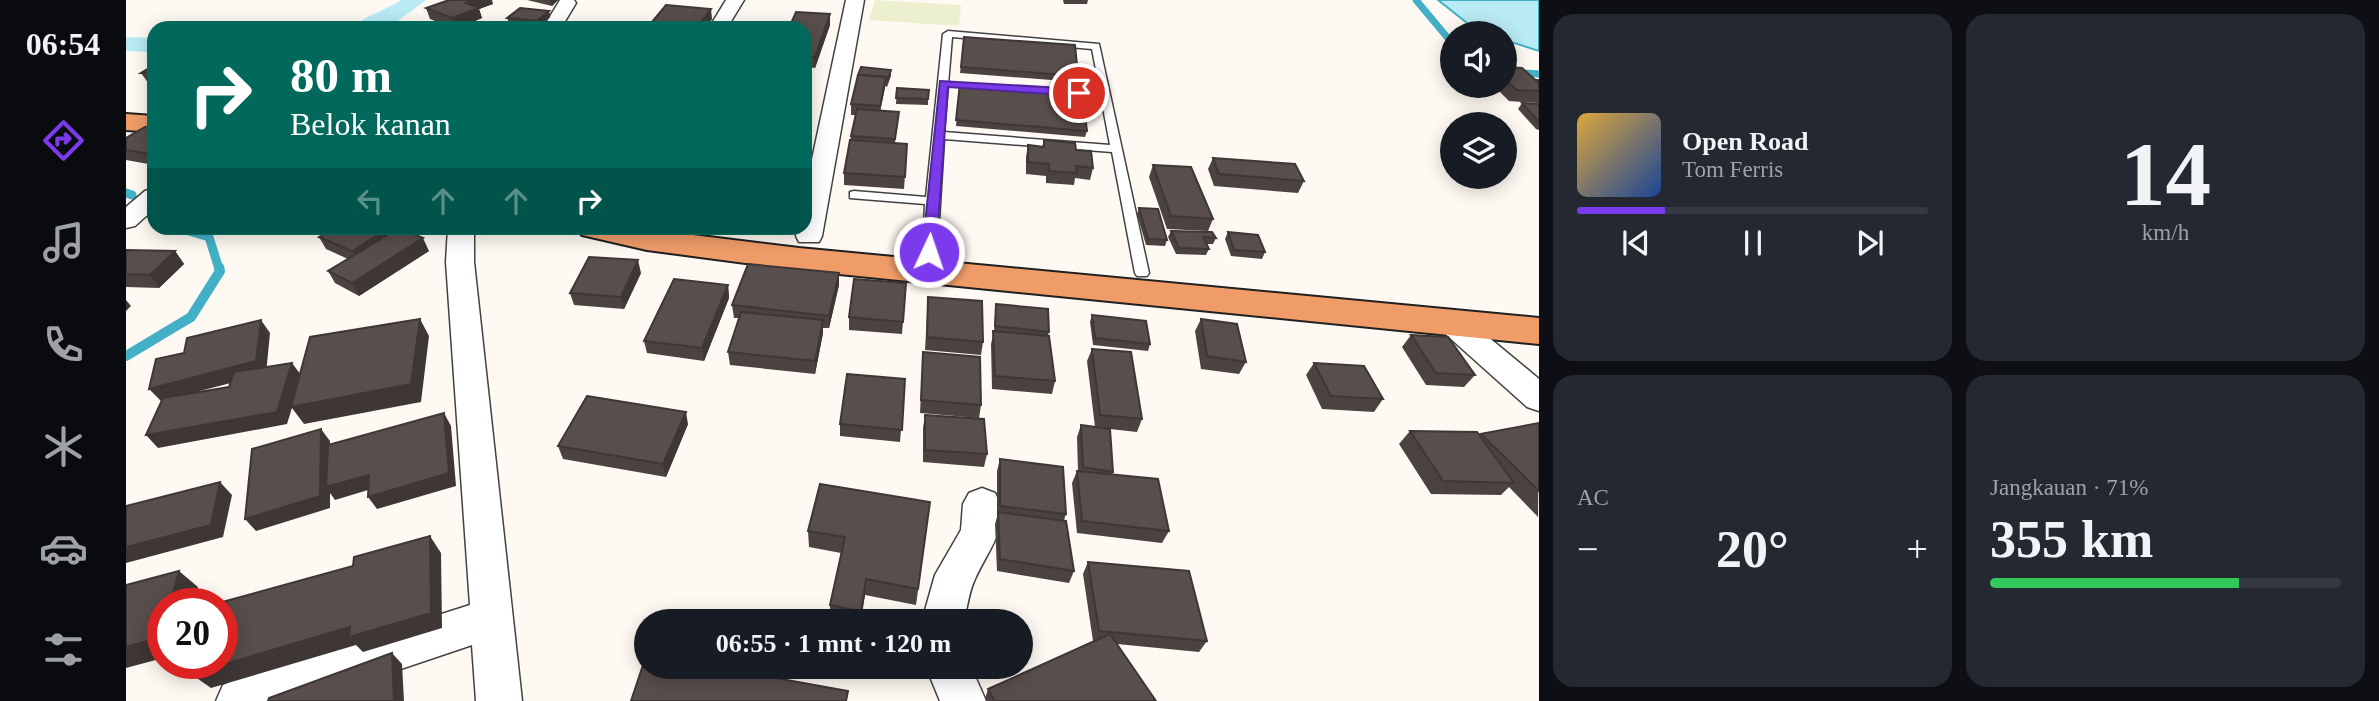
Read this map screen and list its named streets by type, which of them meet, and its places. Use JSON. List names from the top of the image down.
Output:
{
  "page": {
    "tabs": "06:54",
    "tile": [
      ["14", "km/h"],
      "AC",
      ["Jangkauan · 71%", "355 km"]
    ],
    "turn": ["80 m", "Belok kanan"],
    "song": ["Open Road", "Tom Ferris"],
    "heat": ["−", "20°", "+"],
    "limit": "20",
    "trip": "06:55 · 1 mnt · 120 m"
  }
}
